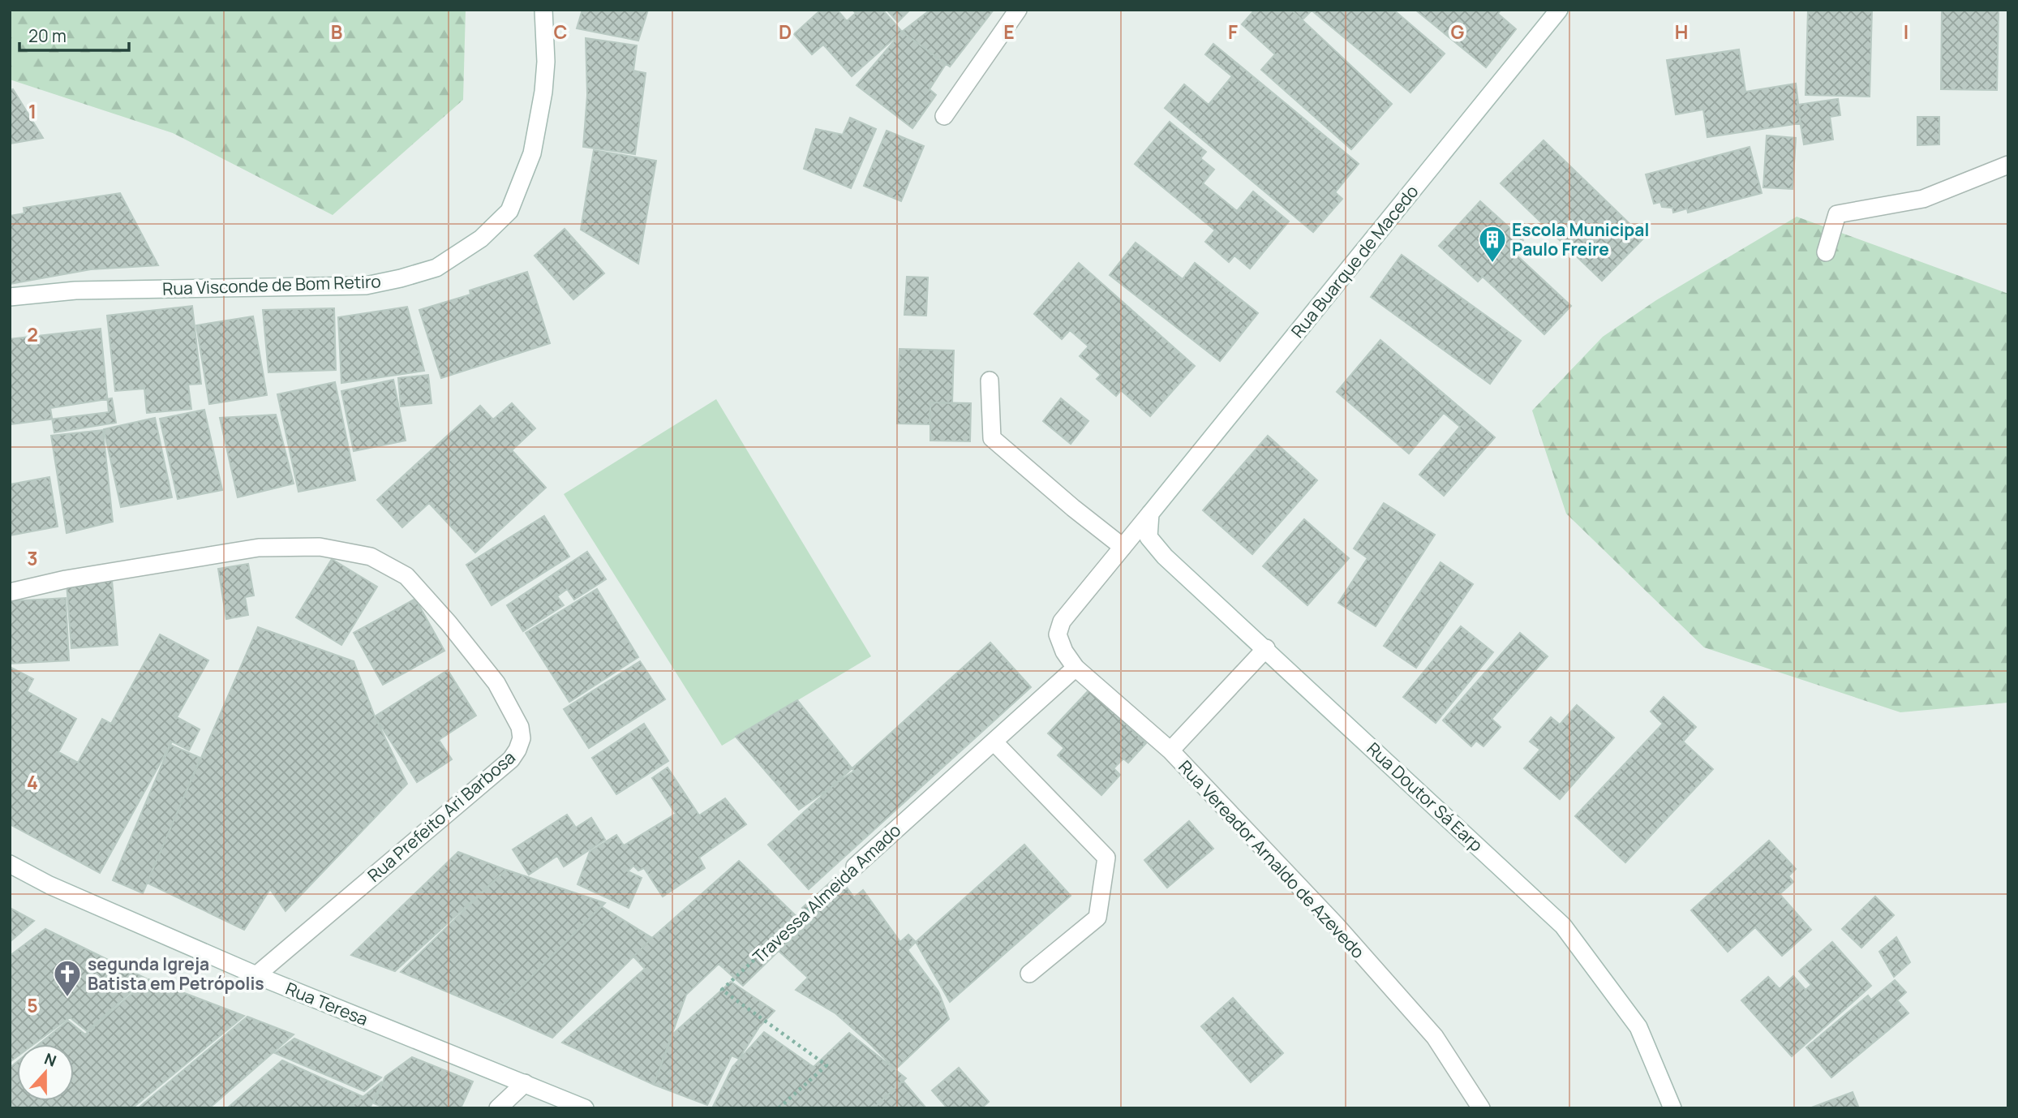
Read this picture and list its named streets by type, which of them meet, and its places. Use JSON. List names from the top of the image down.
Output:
{
  "streets": {
    "main road": [
      "Rua Buarque de Macedo",
      "Rua Visconde de Bom Retiro",
      "Rua Doutor Sá Earp",
      "Rua Prefeito Ari Barbosa",
      "Rua Vereador Arnaldo de Azevedo",
      "Travessa Almeida Amado",
      "Rua Teresa"
    ]
  },
  "crossings": [
    ["Rua Buarque de Macedo", "Rua Doutor Sá Earp"],
    ["Rua Buarque de Macedo", "Rua Vereador Arnaldo de Azevedo"],
    ["Rua Prefeito Ari Barbosa", "Rua Teresa"],
    ["Rua Vereador Arnaldo de Azevedo", "Travessa Almeida Amado"]
  ],
  "places": {
    "building": ["Escola Municipal Paulo Freire"],
    "church": ["segunda Igreja Batista em Petrópolis"]
  },
  "scale_bar": "20 m",
  "north": "top",
  "grid": {
    "columns": [
      "B",
      "C",
      "D",
      "E",
      "F",
      "G",
      "H",
      "I"
    ],
    "rows": [
      "1",
      "2",
      "3",
      "4",
      "5"
    ]
  }
}
